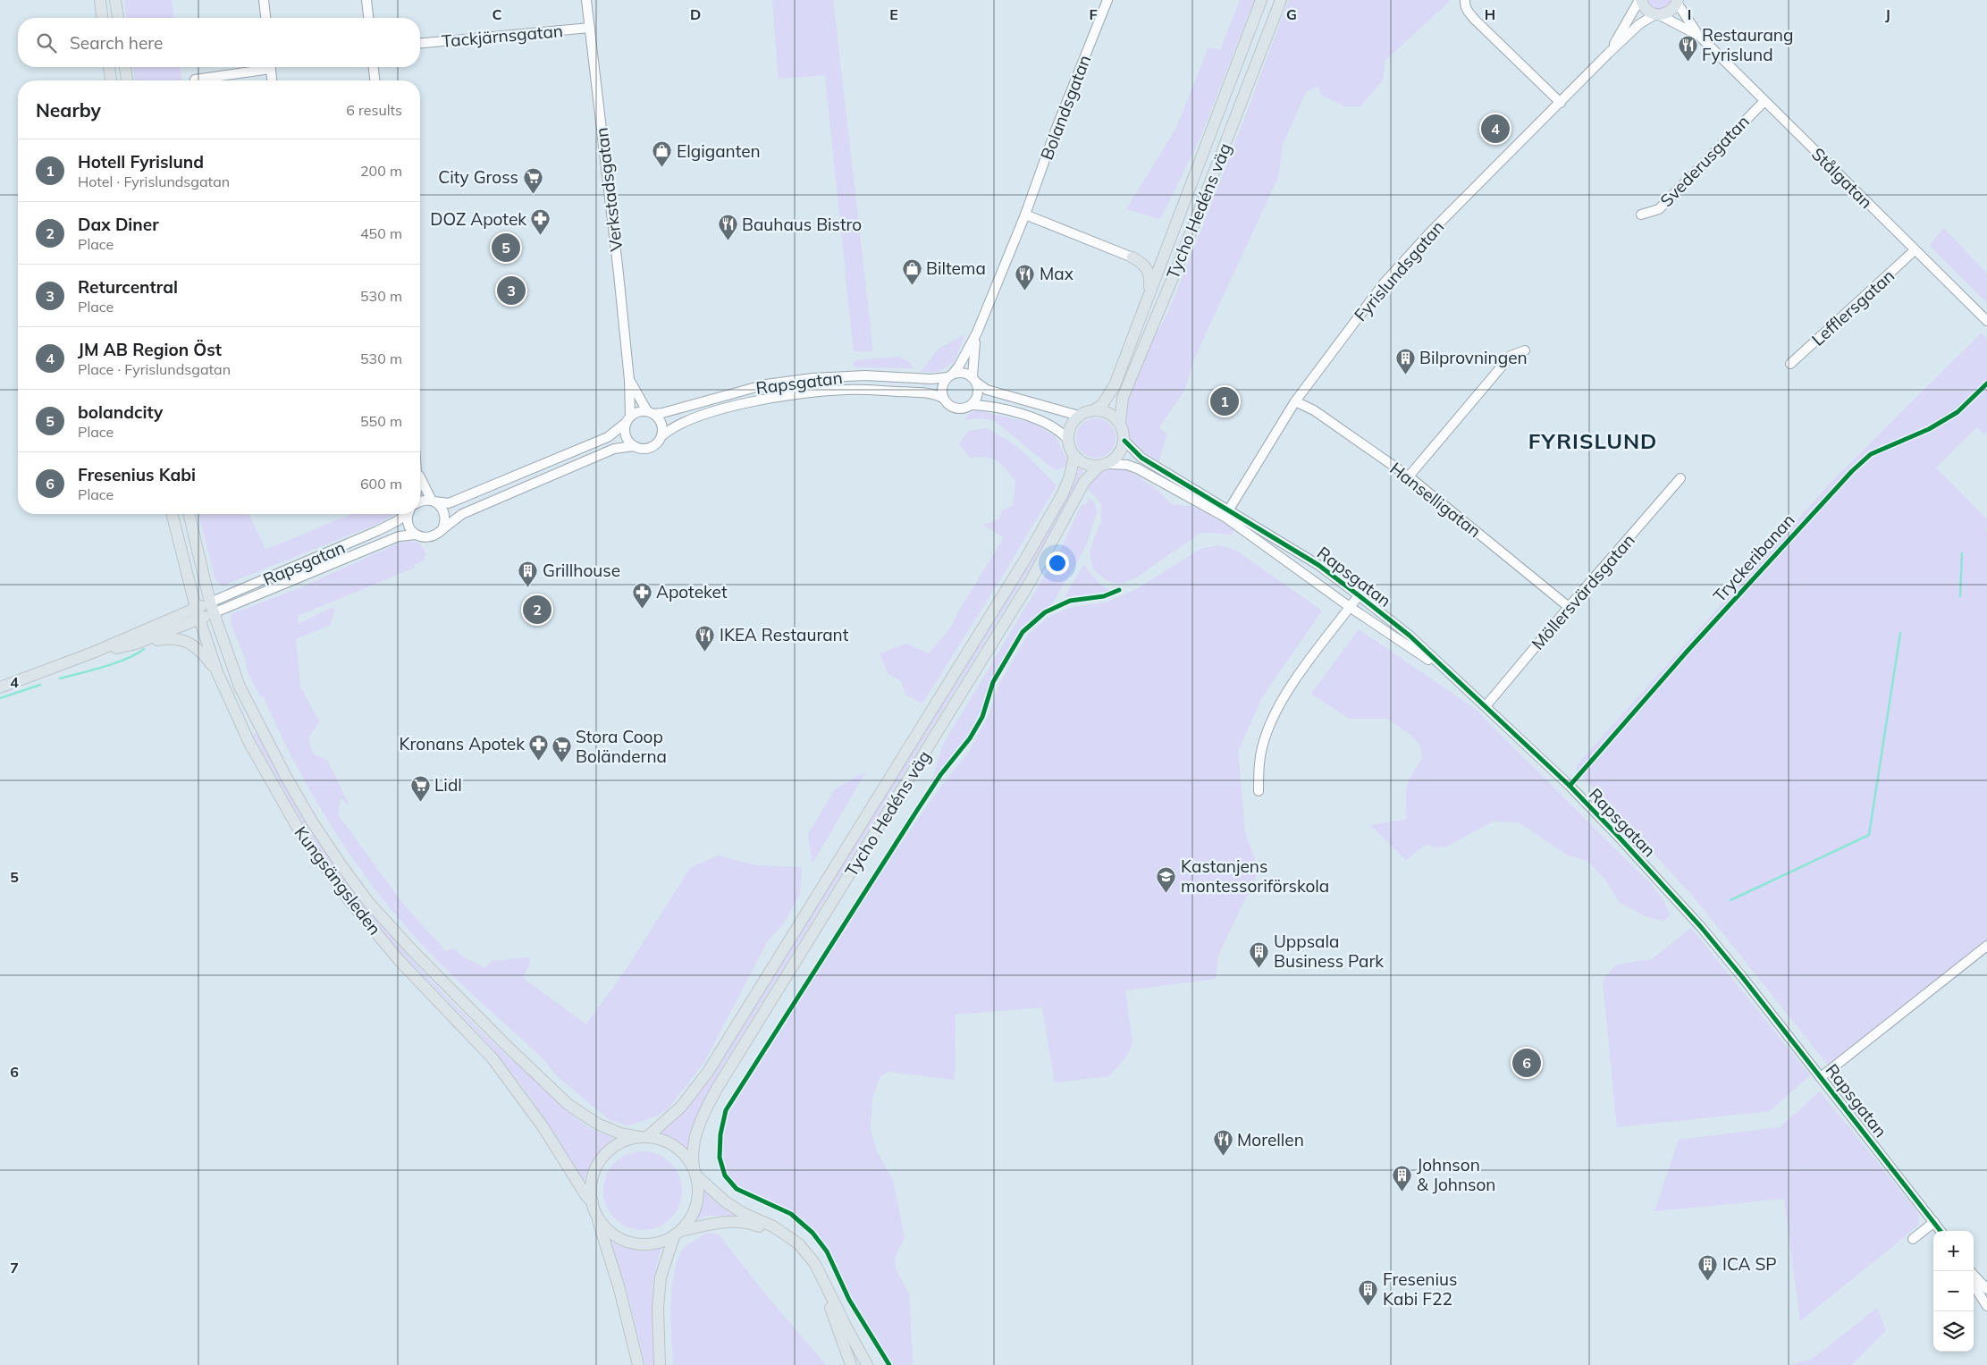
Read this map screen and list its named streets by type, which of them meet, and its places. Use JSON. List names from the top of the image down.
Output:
{
  "streets": {
    "main road": ["Tycho Hedéns väg", "Rapsgatan", "Kungsängsleden"],
    "street": [
      "Tackjärnsgatan",
      "Bolandsgatan",
      "Svederusgatan",
      "Stålgatan",
      "Verkstadsgatan",
      "Fyrislundsgatan",
      "Lefflersgatan",
      "Hanselligatan",
      "Möllersvärdsgatan"
    ],
    "cycle path": ["Tryckeribanan"]
  },
  "crossings": [
    ["Tackjärnsgatan", "Verkstadsgatan"],
    ["Bolandsgatan", "Rapsgatan"],
    ["Svederusgatan", "Stålgatan"],
    ["Stålgatan", "Fyrislundsgatan"],
    ["Stålgatan", "Lefflersgatan"],
    ["Verkstadsgatan", "Rapsgatan"],
    ["Tycho Hedéns väg", "Rapsgatan"],
    ["Tycho Hedéns väg", "Kungsängsleden"],
    ["Fyrislundsgatan", "Rapsgatan"],
    ["Fyrislundsgatan", "Hanselligatan"],
    ["Rapsgatan", "Möllersvärdsgatan"],
    ["Rapsgatan", "Kungsängsleden"],
    ["Hanselligatan", "Möllersvärdsgatan"]
  ],
  "districts": ["FYRISLUND"],
  "places": {
    "restaurant": [
      "Restaurang Fyrislund",
      "Bauhaus Bistro",
      "Max",
      "IKEA Restaurant",
      "Morellen"
    ],
    "shop": ["Elgiganten", "Biltema"],
    "supermarket": ["City Gross", "Stora Coop Boländerna", "Lidl"],
    "pharmacy": ["DOZ Apotek", "Apoteket", "Kronans Apotek"],
    "building": [
      "Bilprovningen",
      "Grillhouse",
      "Uppsala Business Park",
      "Johnson & Johnson",
      "ICA SP",
      "Fresenius Kabi F22"
    ],
    "school or university": ["Kastanjens montessoriförskola"]
  },
  "page": {
    "search": "Search here",
    "heading": ["Nearby", "6 results"],
    "pins": [
      "4",
      "5",
      "3",
      "1",
      "2",
      "6"
    ],
    "list": [
      {
        "mark": "1",
        "name": "Hotell Fyrislund",
        "note": "Hotel · Fyrislundsgatan",
        "value": "200 m"
      },
      {
        "mark": "2",
        "name": "Dax Diner",
        "note": "Place",
        "value": "450 m"
      },
      {
        "mark": "3",
        "name": "Returcentral",
        "note": "Place",
        "value": "530 m"
      },
      {
        "mark": "4",
        "name": "JM AB Region Öst",
        "note": "Place · Fyrislundsgatan",
        "value": "530 m"
      },
      {
        "mark": "5",
        "name": "bolandcity",
        "note": "Place",
        "value": "550 m"
      },
      {
        "mark": "6",
        "name": "Fresenius Kabi",
        "note": "Place",
        "value": "600 m"
      }
    ],
    "map_buttons": ["+", "−"]
  },
  "grid": {
    "columns": [
      "C",
      "D",
      "E",
      "F",
      "G",
      "H",
      "I",
      "J"
    ],
    "rows": [
      "4",
      "5",
      "6",
      "7"
    ]
  }
}
